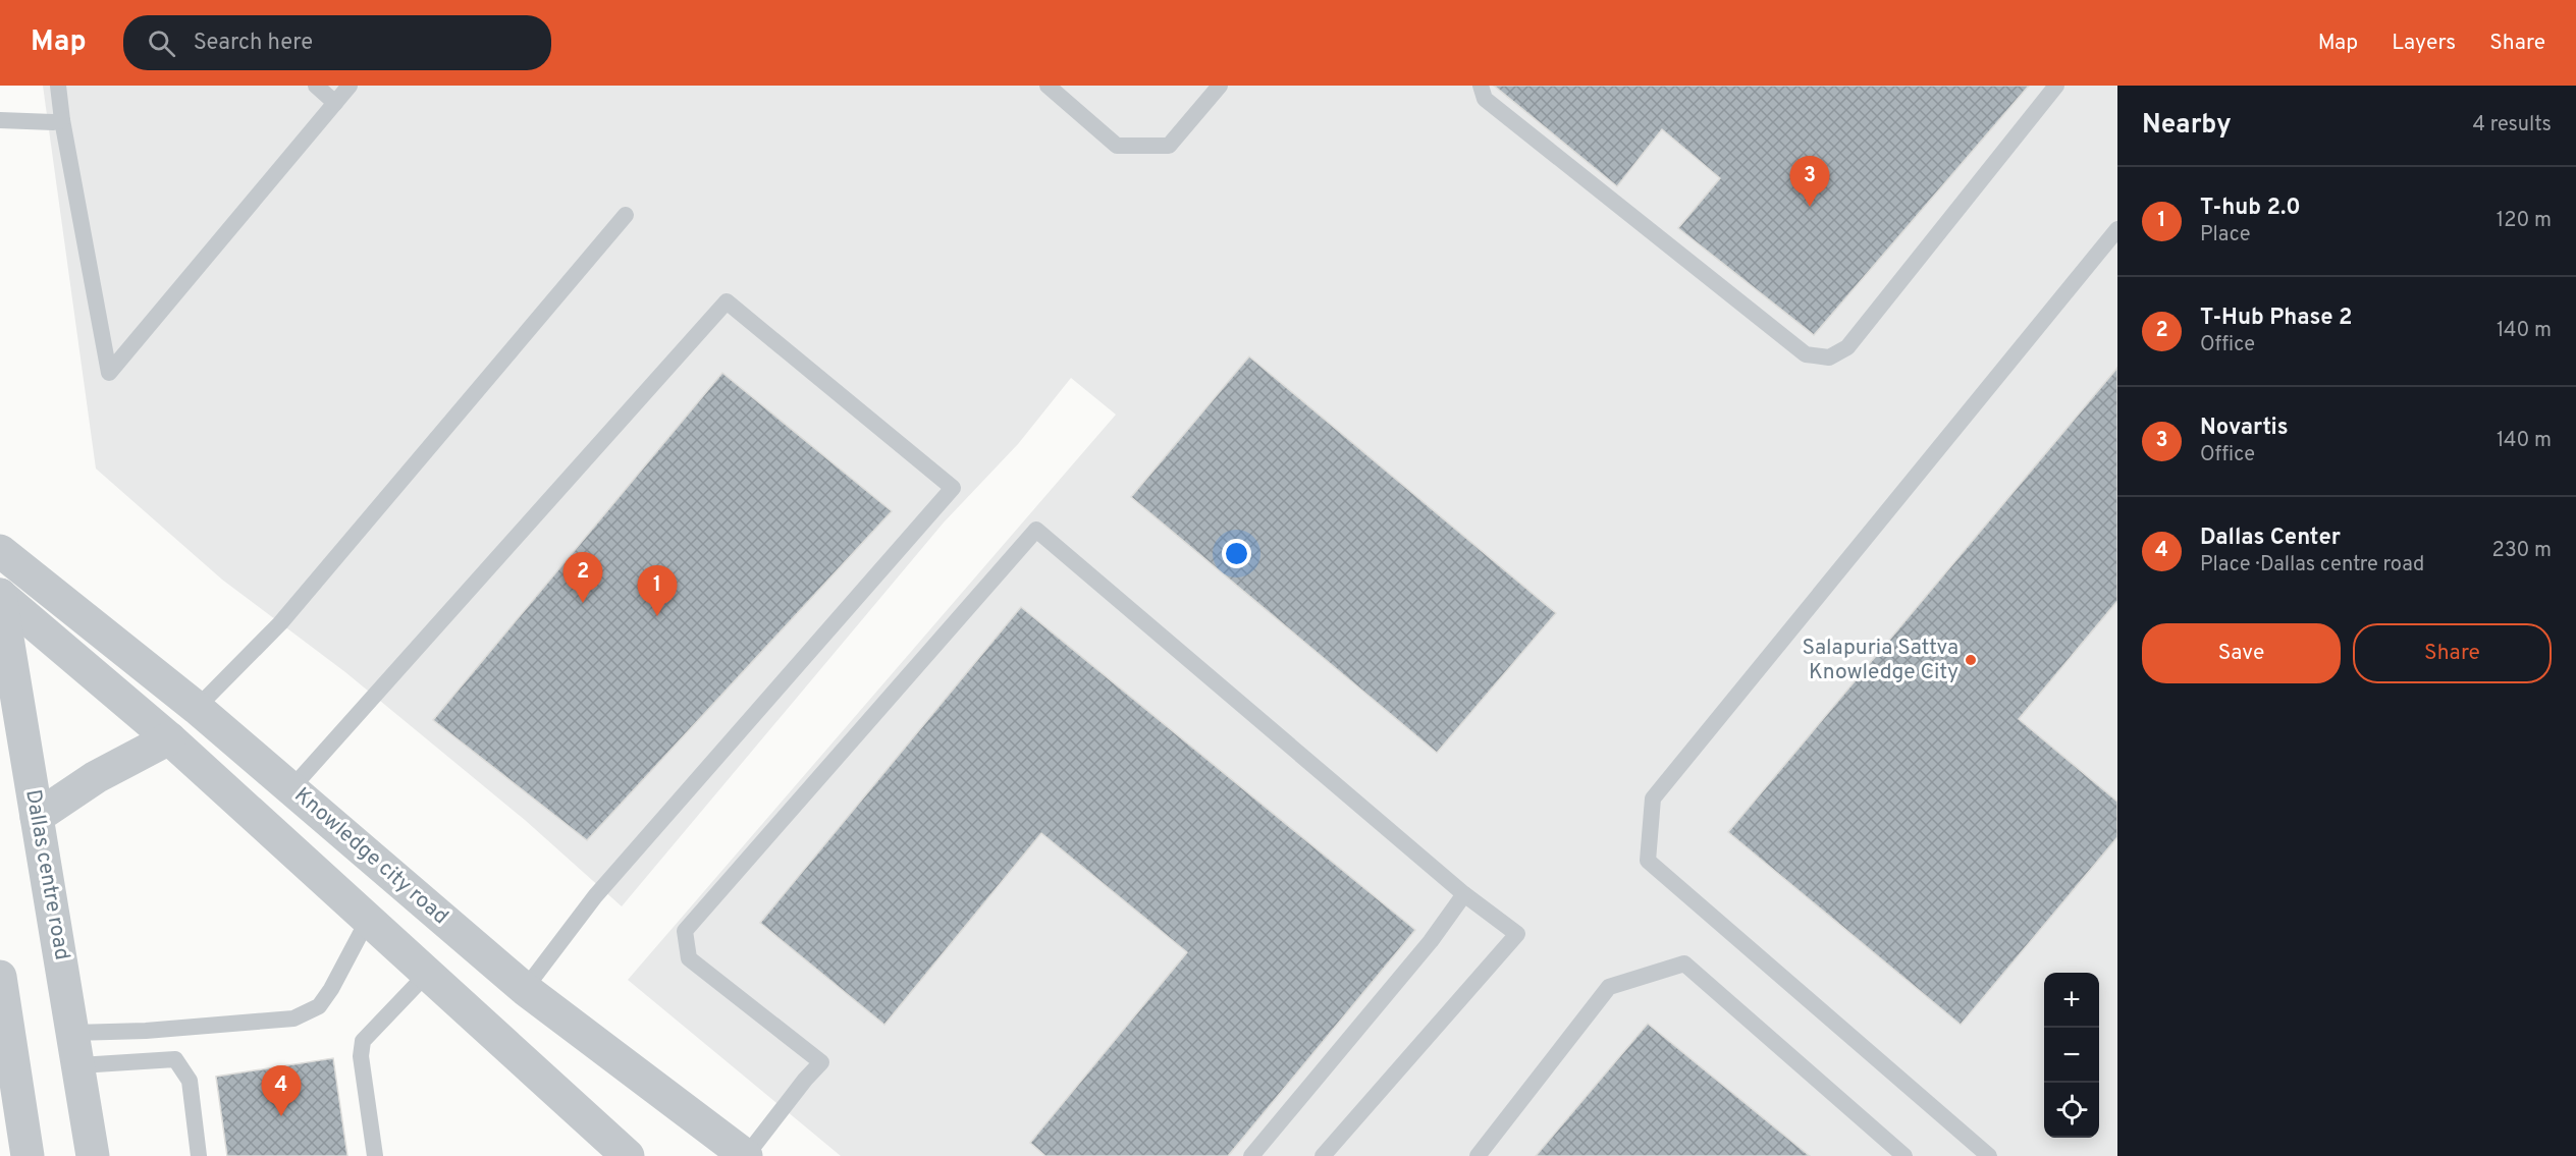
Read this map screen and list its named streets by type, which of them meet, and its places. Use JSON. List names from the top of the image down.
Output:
{
  "streets": {
    "street": ["Knowledge city road", "Dallas centre road"]
  },
  "places": ["Salapuria Sattva Knowledge City"],
  "page": {
    "header": "Map",
    "search": "Search here",
    "nav": ["Map", "Layers", "Share"],
    "heading": ["Nearby", "4 results"],
    "pins": [
      "3",
      "2",
      "1",
      "4"
    ],
    "list": [
      {
        "mark": "1",
        "name": "T-hub 2.0",
        "note": "Place",
        "value": "120 m"
      },
      {
        "mark": "2",
        "name": "T-Hub Phase 2",
        "note": "Office",
        "value": "140 m"
      },
      {
        "mark": "3",
        "name": "Novartis",
        "note": "Office",
        "value": "140 m"
      },
      {
        "mark": "4",
        "name": "Dallas Center",
        "note": "Place · Dallas centre road",
        "value": "230 m"
      }
    ],
    "buttons": ["Save", "Share"],
    "map_buttons": ["+", "−"]
  }
}
